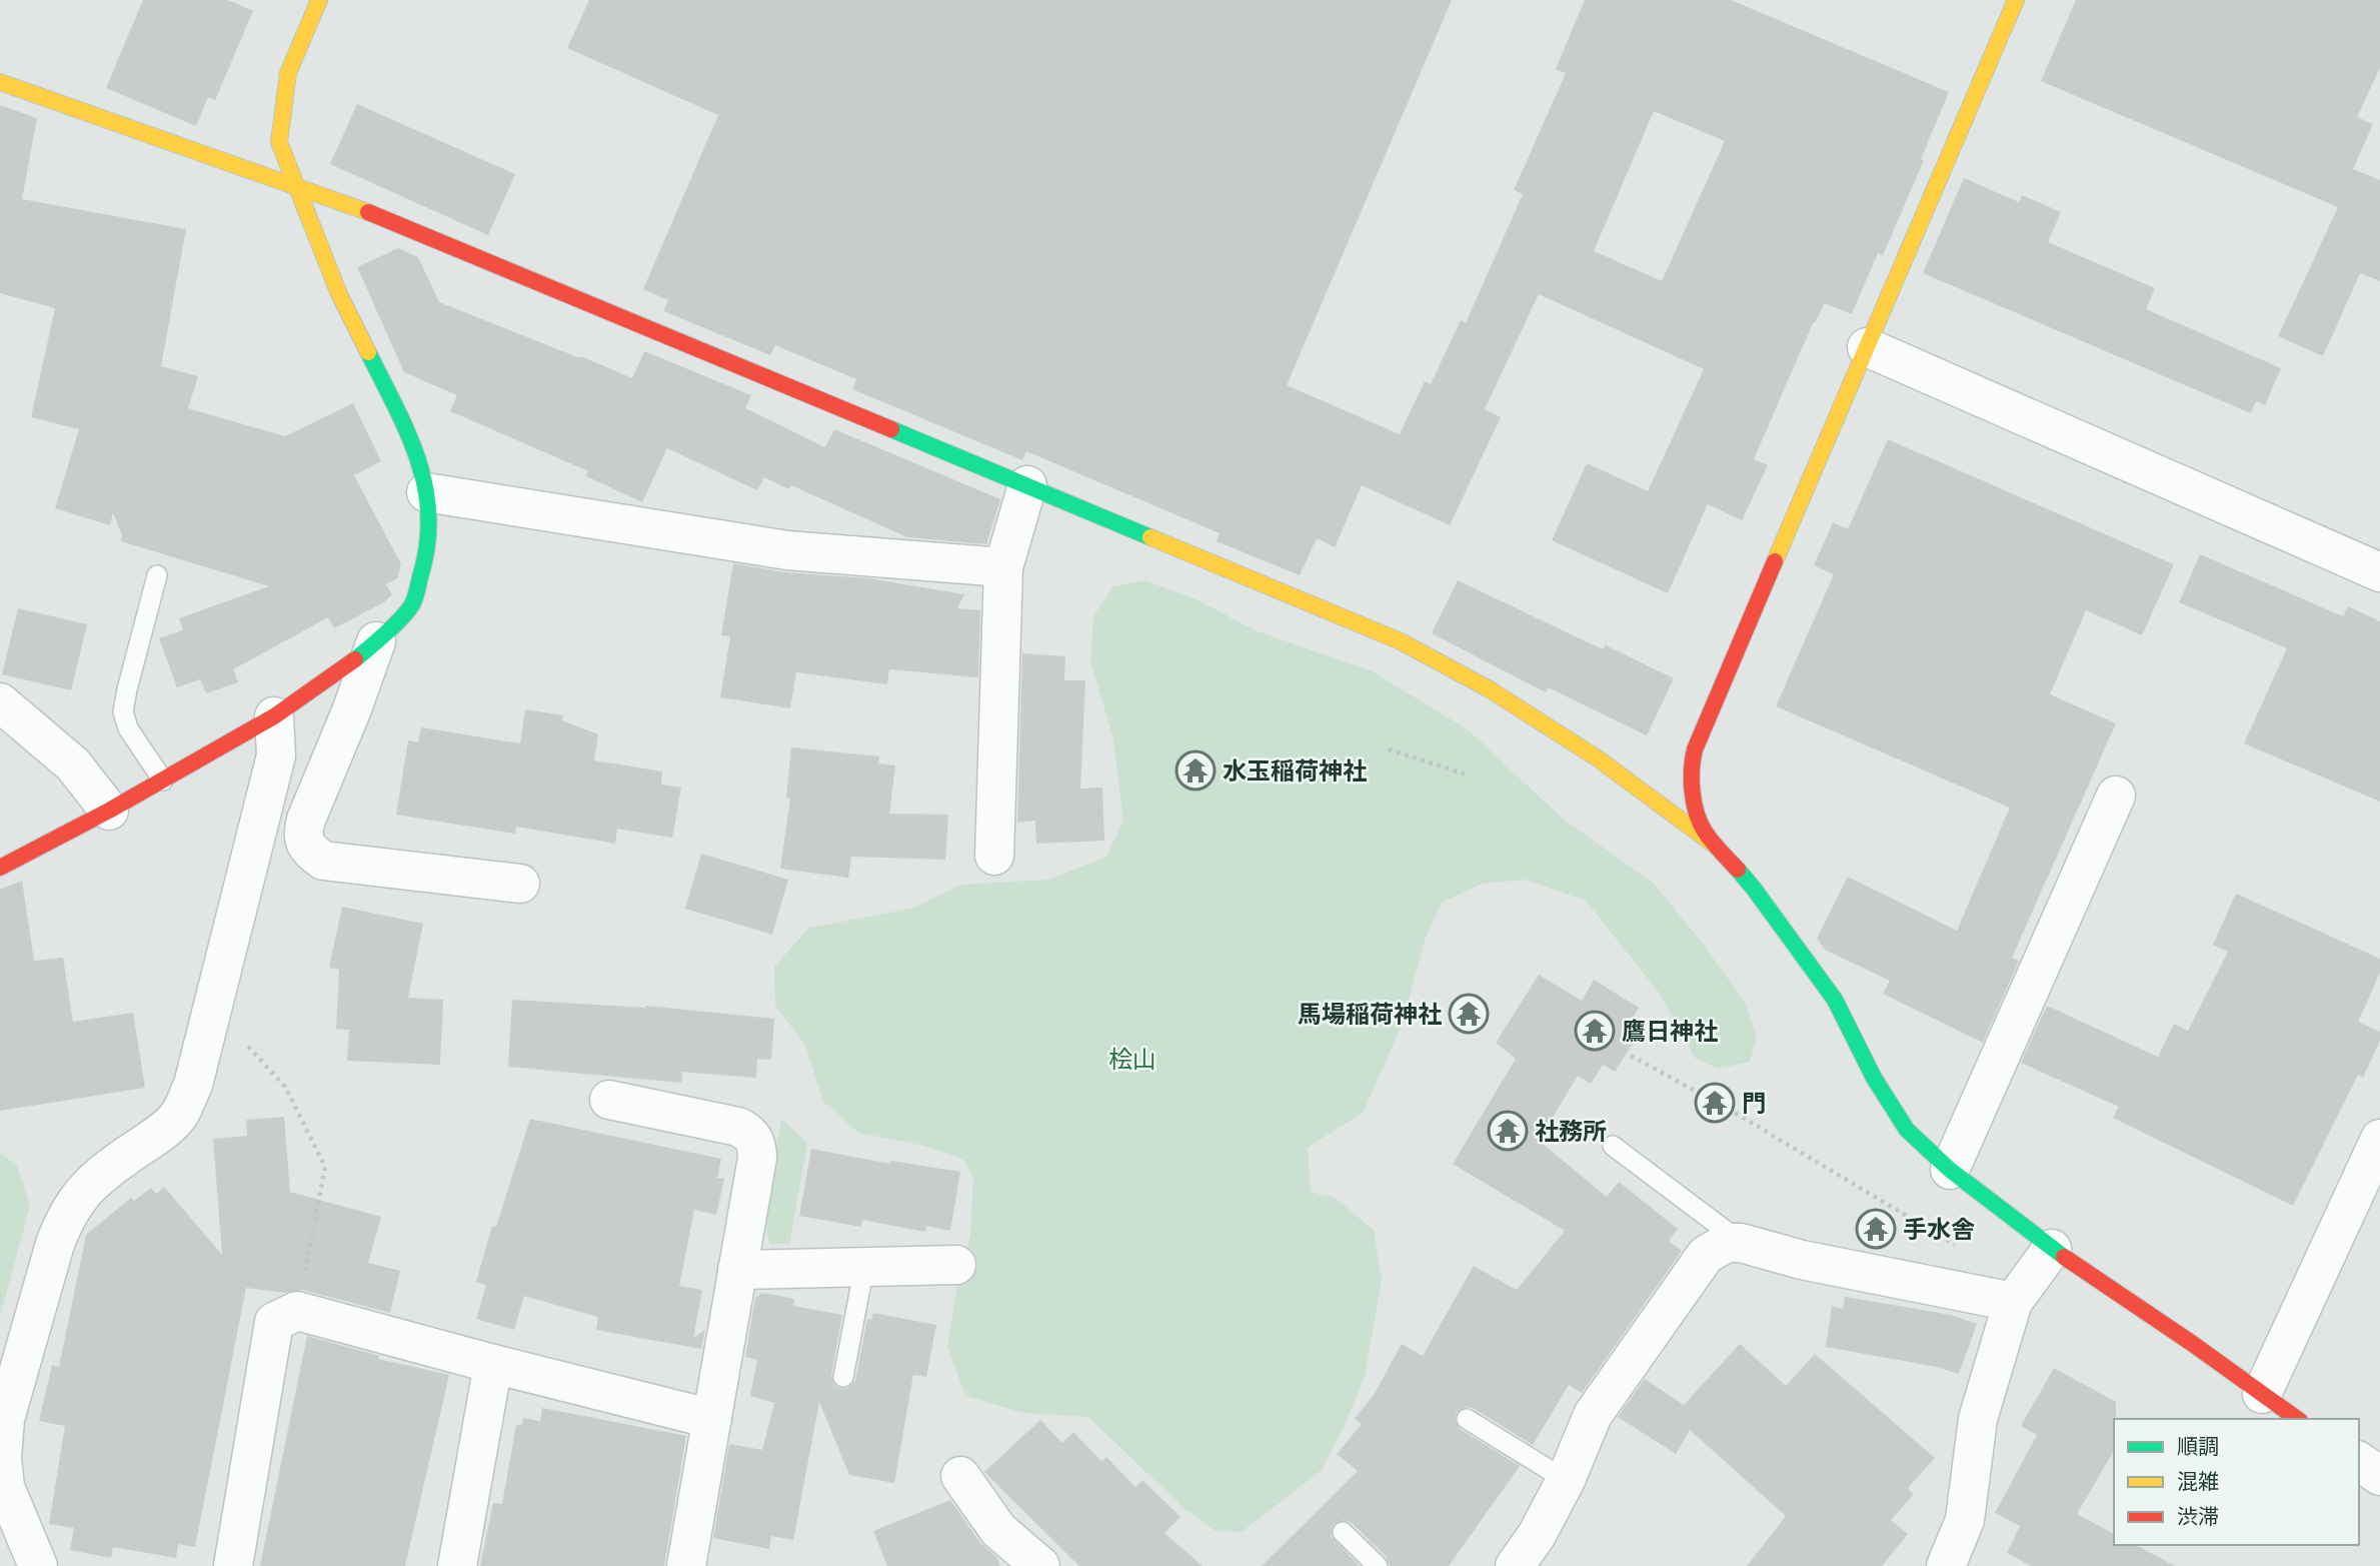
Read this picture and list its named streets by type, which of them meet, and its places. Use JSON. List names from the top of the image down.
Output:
{
  "parks": ["桧山"],
  "places": {
    "temple": [
      "水玉稲荷神社",
      "馬場稲荷神社",
      "鷹日神社",
      "門",
      "社務所",
      "手水舎"
    ]
  },
  "legend": ["順調", "混雑", "渋滞"]
}
